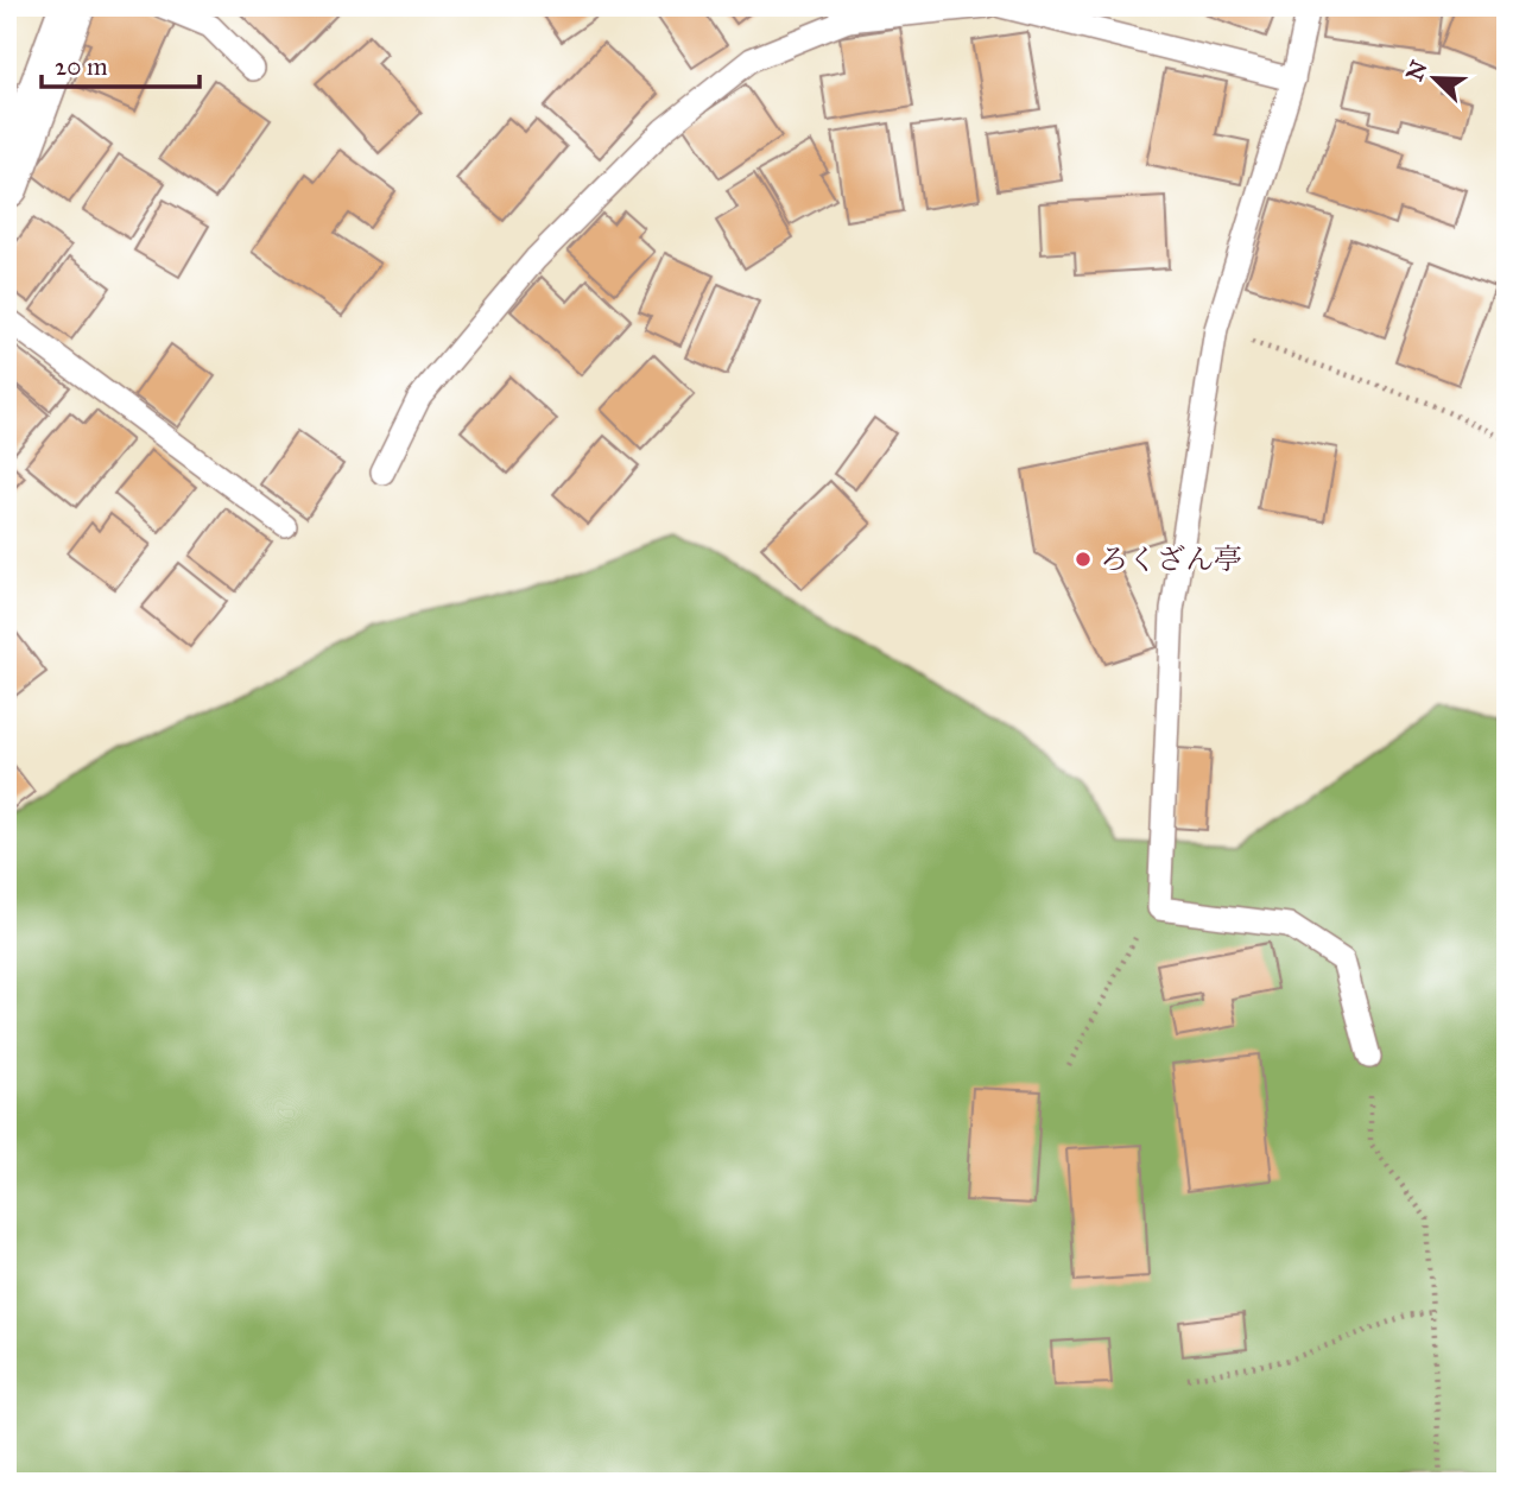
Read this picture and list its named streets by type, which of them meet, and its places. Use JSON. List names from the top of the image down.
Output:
{
  "places": ["ろくざん亭"],
  "scale_bar": "20 m",
  "north": "top left"
}
